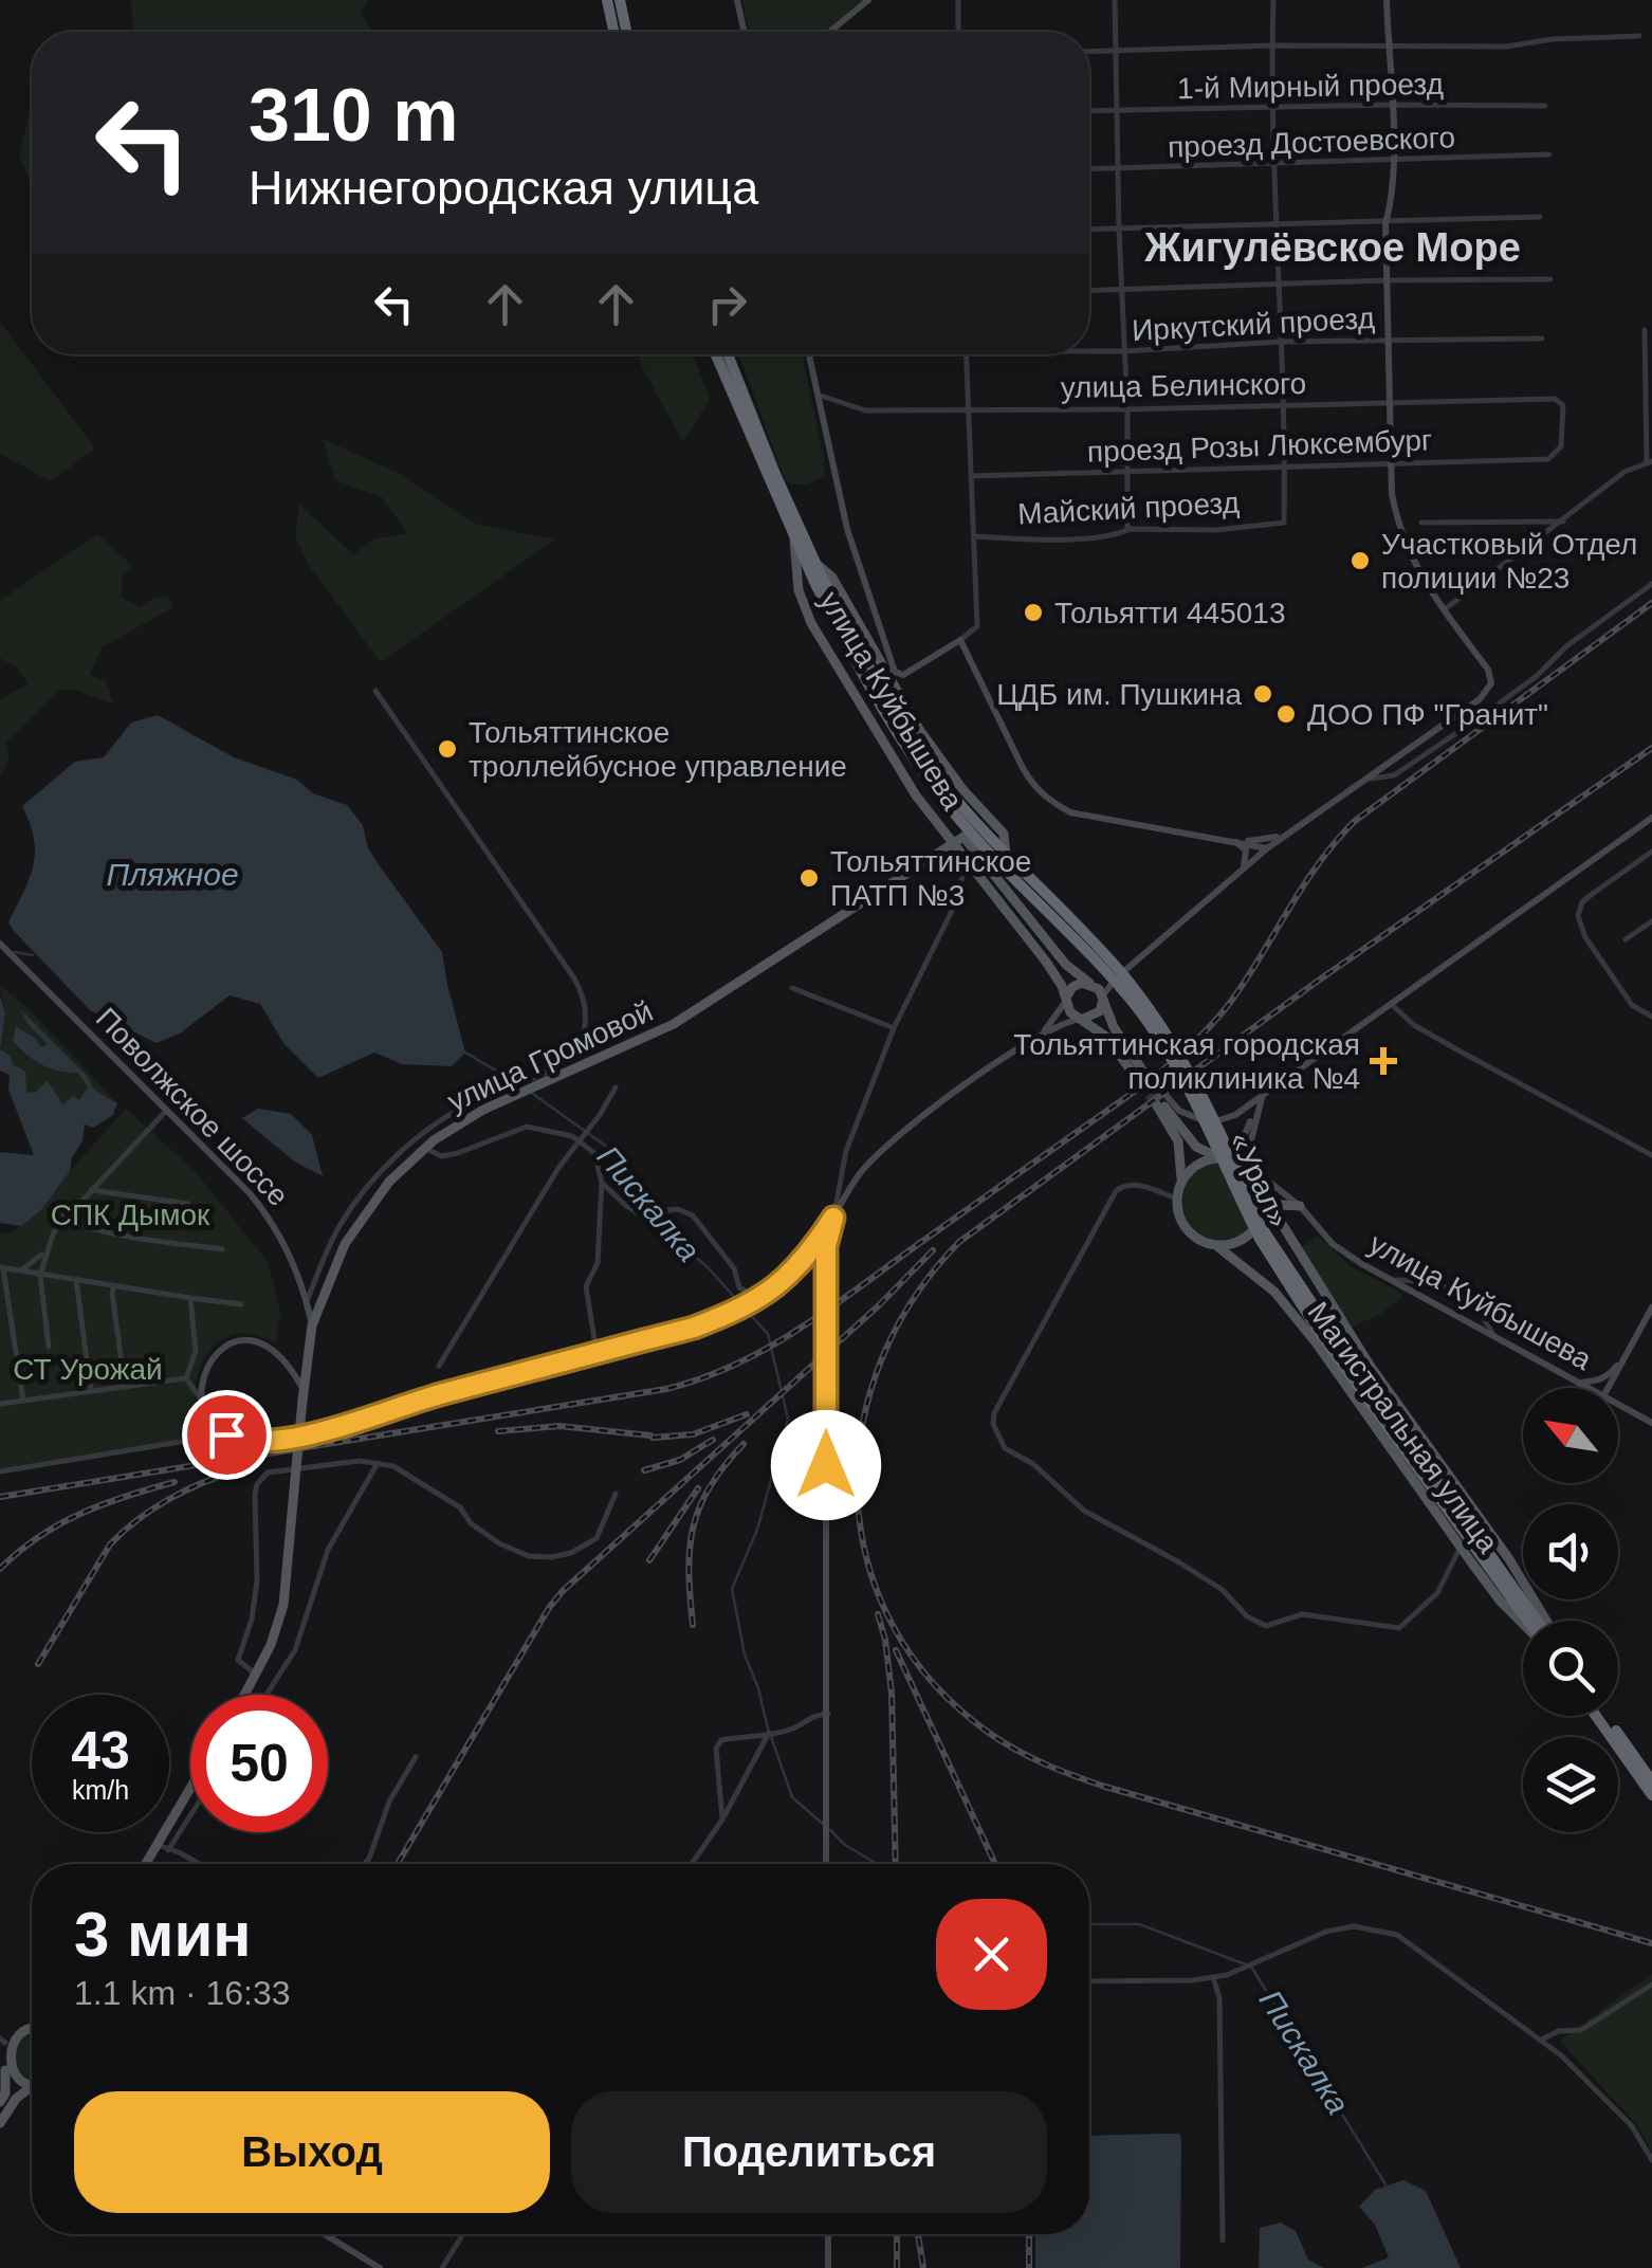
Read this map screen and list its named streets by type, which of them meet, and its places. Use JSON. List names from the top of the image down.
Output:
{
  "streets": {
    "highway": ["улица Куйбышева", "«Урал»"],
    "main road": ["улица Громовой", "Поволжское шоссе", "Магистральная улица"],
    "street": [
      "1-й Мирный проезд",
      "проезд Достоевского",
      "Иркутский проезд",
      "улица Белинского",
      "проезд Розы Люксембург",
      "Майский проезд"
    ]
  },
  "crossings": [
    ["улица Белинского", "проезд Розы Люксембург"],
    ["проезд Розы Люксембург", "Майский проезд"],
    ["улица Куйбышева", "улица Громовой"],
    ["улица Куйбышева", "«Урал»"],
    ["улица Куйбышева", "Магистральная улица"],
    ["улица Громовой", "Поволжское шоссе"]
  ],
  "districts": ["Жигулёвское Море"],
  "water": ["Пляжное", "Пискалка"],
  "parks": ["СПК Дымок", "СТ Урожай"],
  "places": {
    "other": [
      "Участковый Отдел полиции №23",
      "Тольятти 445013",
      "ЦДБ им. Пушкина",
      "ДОО ПФ \"Гранит\"",
      "Тольяттинское троллейбусное управление",
      "Тольяттинское ПАТП №3"
    ],
    "health": ["Тольяттинская городская поликлиника №4"]
  },
  "north": "top left",
  "page": {
    "turn": ["310 m", "Нижнегородская улица"],
    "speed": "43 km/h",
    "limit": "50",
    "heading": ["3 мин", "1.1 km · 16:33"],
    "buttons": ["Выход", "Поделиться"]
  }
}
